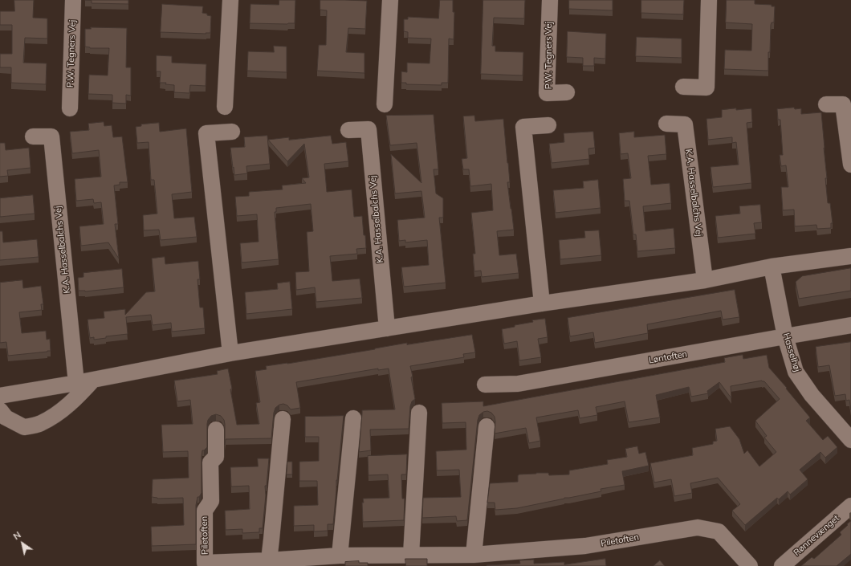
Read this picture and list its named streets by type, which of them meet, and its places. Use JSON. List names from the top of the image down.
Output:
{
  "streets": {
    "street": [
      "P.W. Tegners Vej",
      "K.A. Hasselbalchs Vej",
      "Hasselhøj",
      "Løntoften",
      "Piletoften",
      "Rønnevænget"
    ]
  },
  "crossings": [
    ["Hasselhøj", "Løntoften"]
  ],
  "north": "top left"
}
